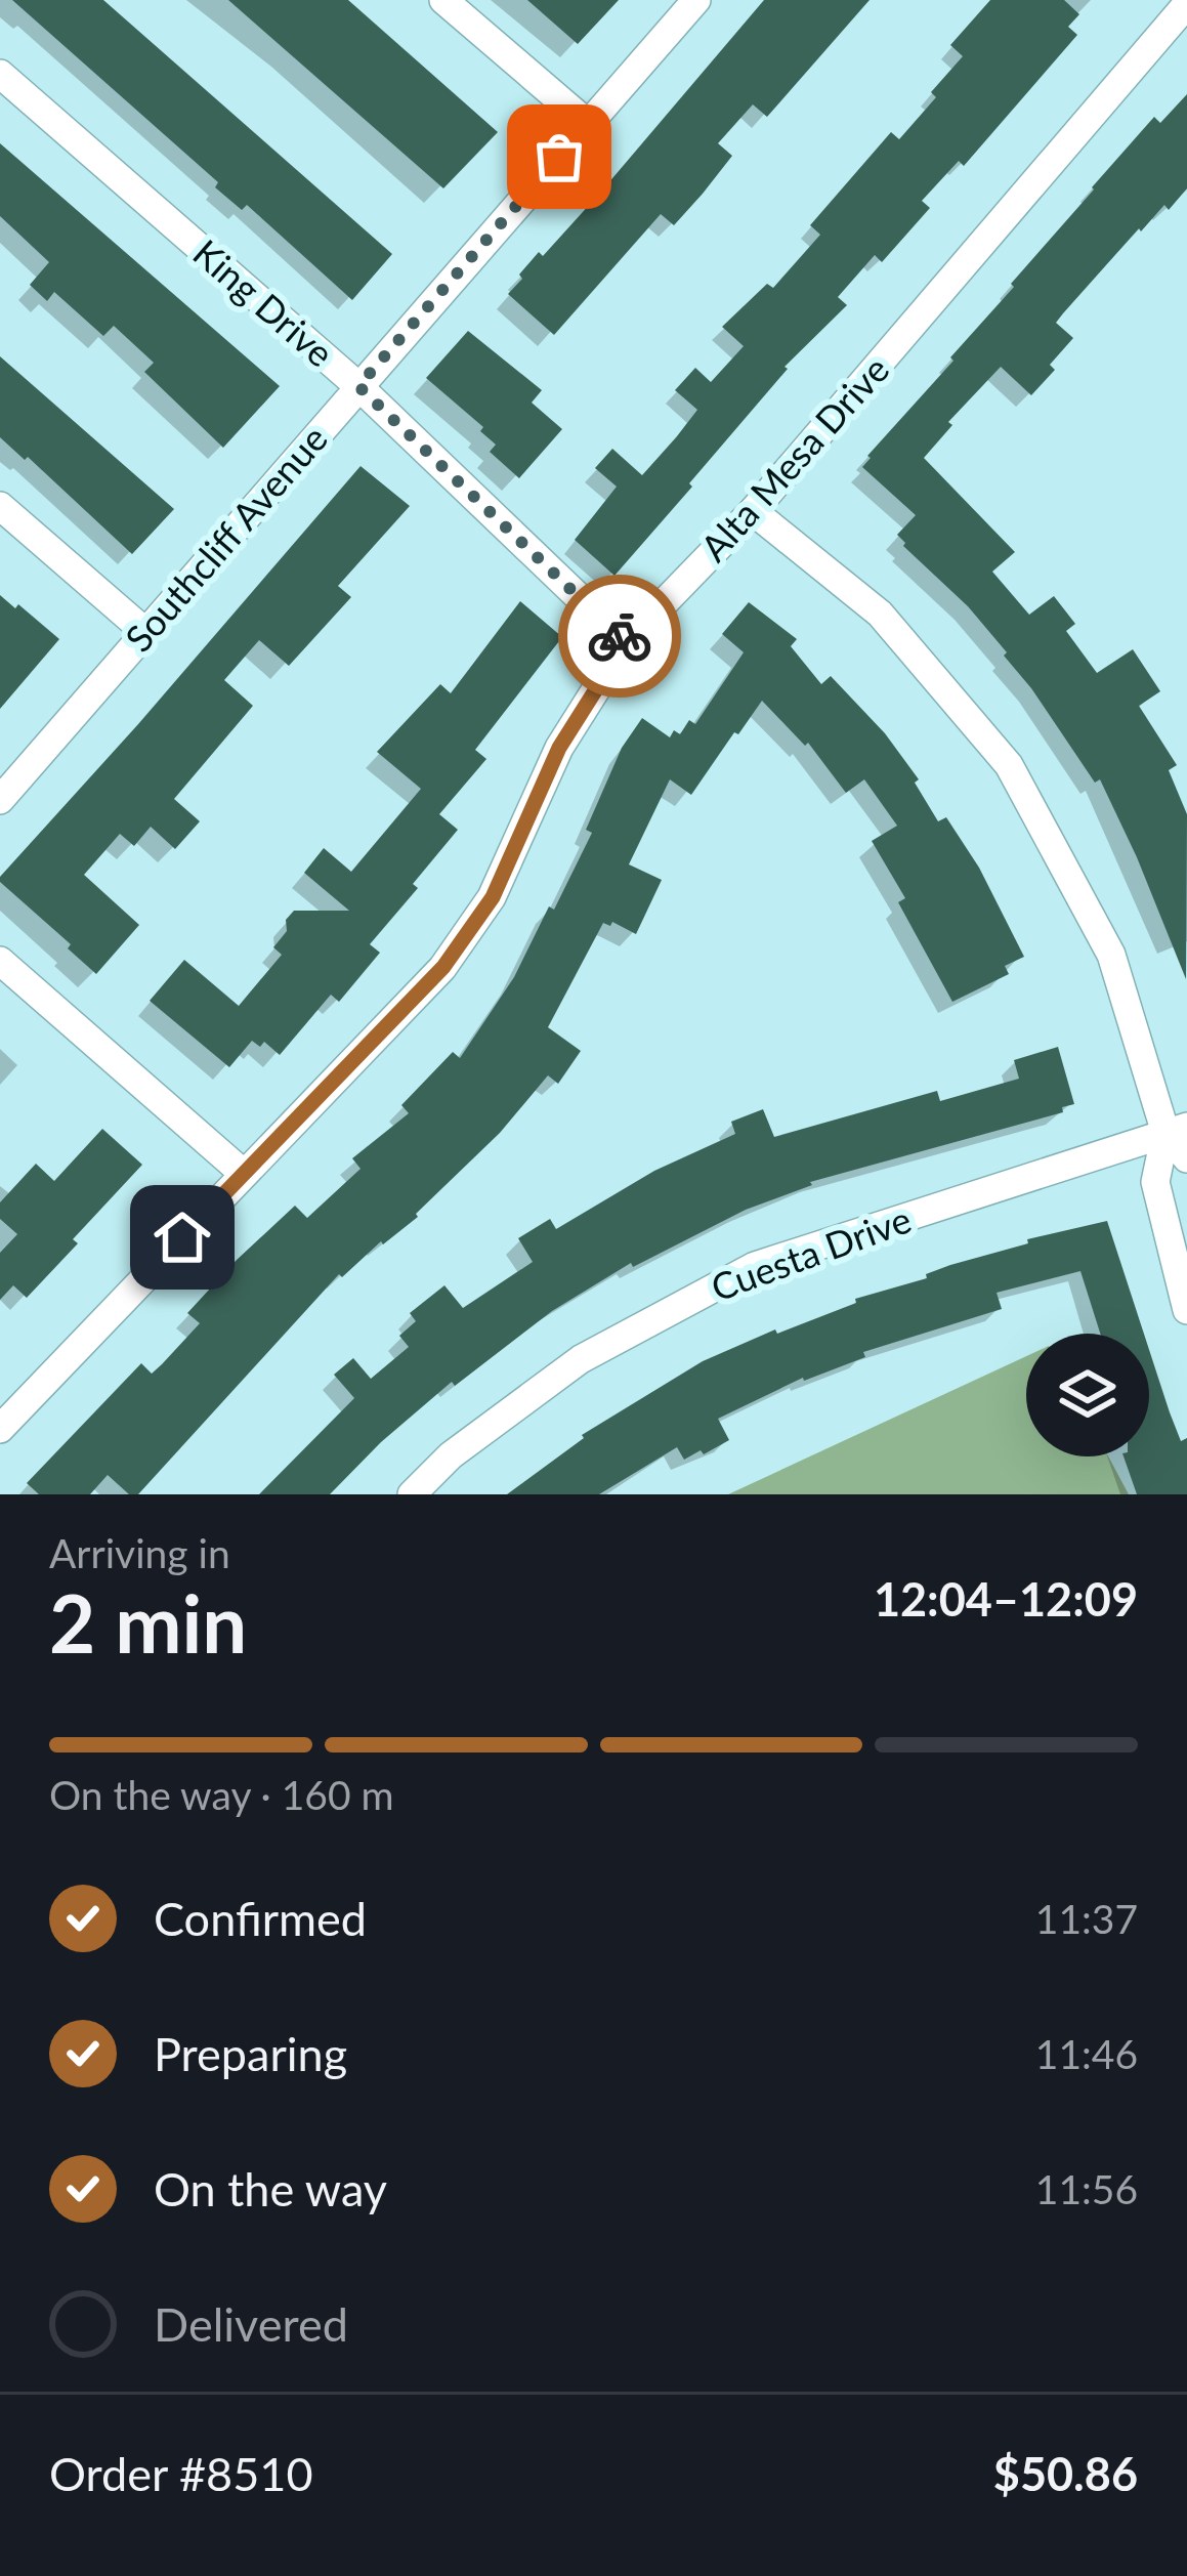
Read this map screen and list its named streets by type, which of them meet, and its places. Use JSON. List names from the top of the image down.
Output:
{
  "streets": {
    "street": [
      "King Drive",
      "Alta Mesa Drive",
      "Southcliff Avenue",
      "Cuesta Drive"
    ]
  },
  "crossings": [
    ["King Drive", "Alta Mesa Drive"],
    ["King Drive", "Southcliff Avenue"]
  ],
  "page": {
    "heading": ["2 min", "Arriving in", "12:04–12:09"],
    "panel": ["Order #8510", "$50.86"],
    "bar": "On the way · 160 m",
    "list": [
      ["Confirmed", "11:37"],
      ["Preparing", "11:46"],
      ["On the way", "11:56"],
      "Delivered"
    ]
  }
}
